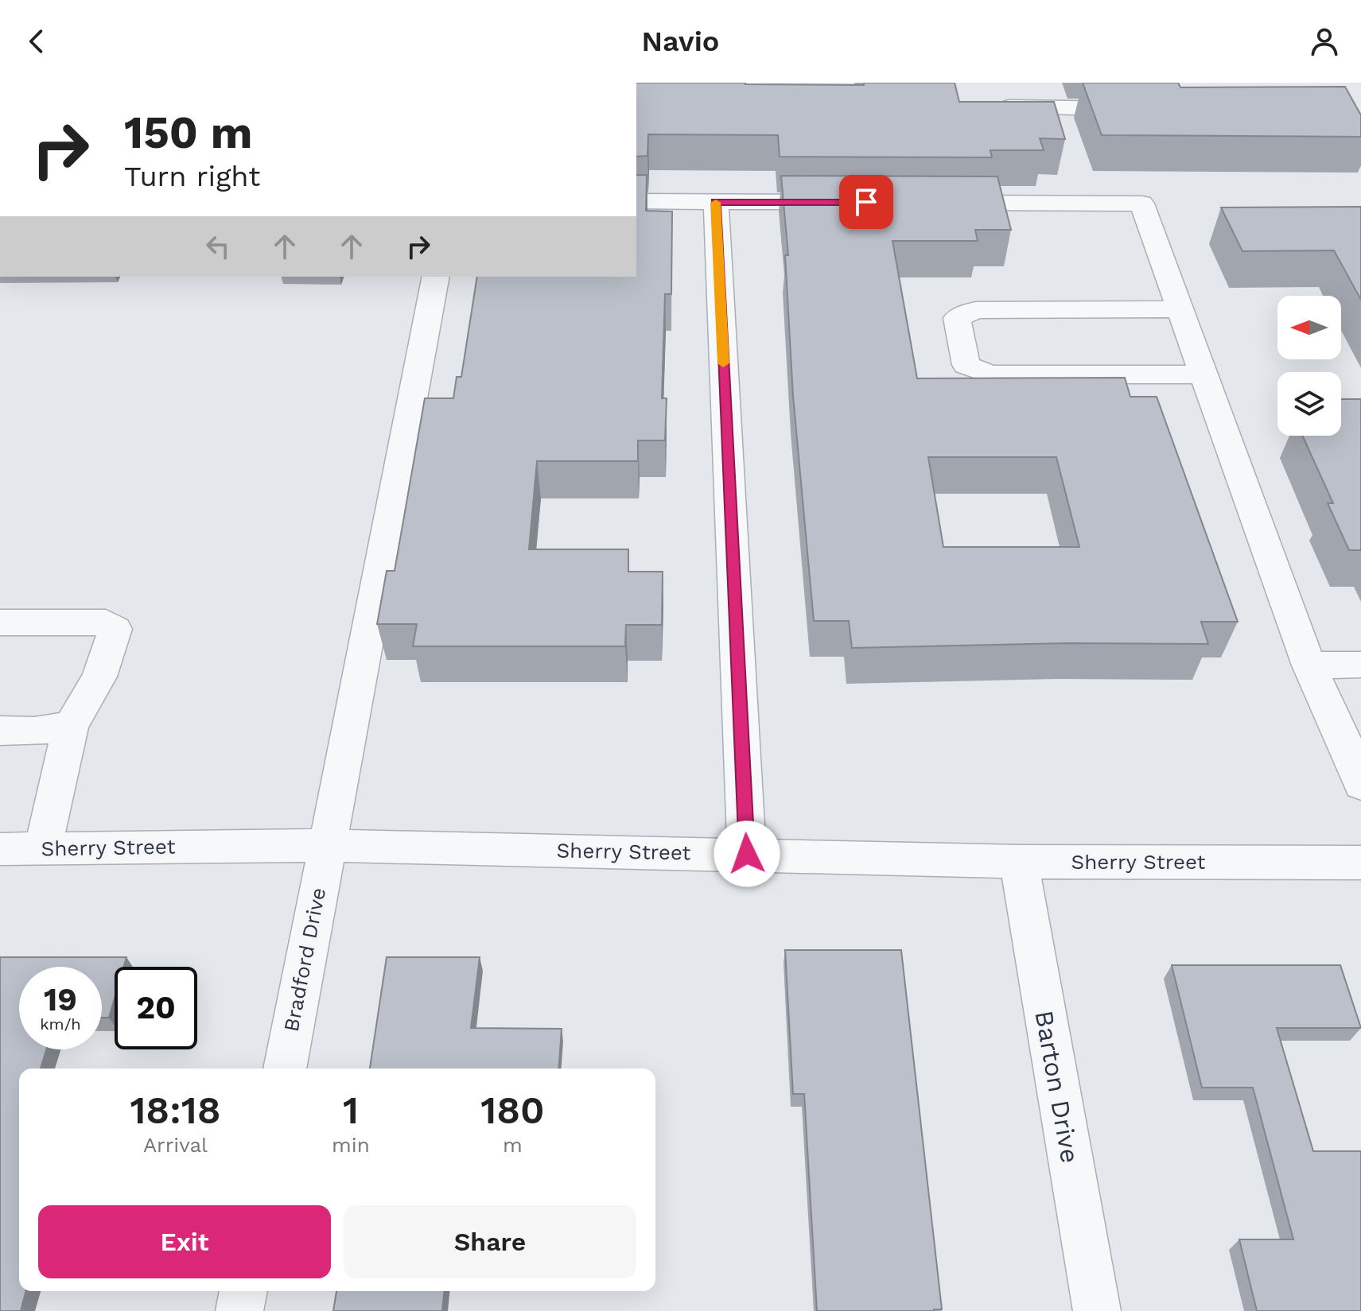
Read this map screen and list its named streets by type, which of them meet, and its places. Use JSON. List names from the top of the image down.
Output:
{
  "streets": {
    "street": ["Sherry Street", "Bradford Drive", "Barton Drive"]
  },
  "crossings": [
    ["Sherry Street", "Bradford Drive"],
    ["Sherry Street", "Barton Drive"]
  ],
  "north": "left",
  "page": {
    "header": "Navio",
    "turn": ["150 m", "Turn right"],
    "speed": "19 km/h",
    "limit": "20",
    "eta": [
      "18:18",
      "Arrival",
      "1",
      "min",
      "180",
      "m"
    ],
    "buttons": ["Exit", "Share"]
  }
}
